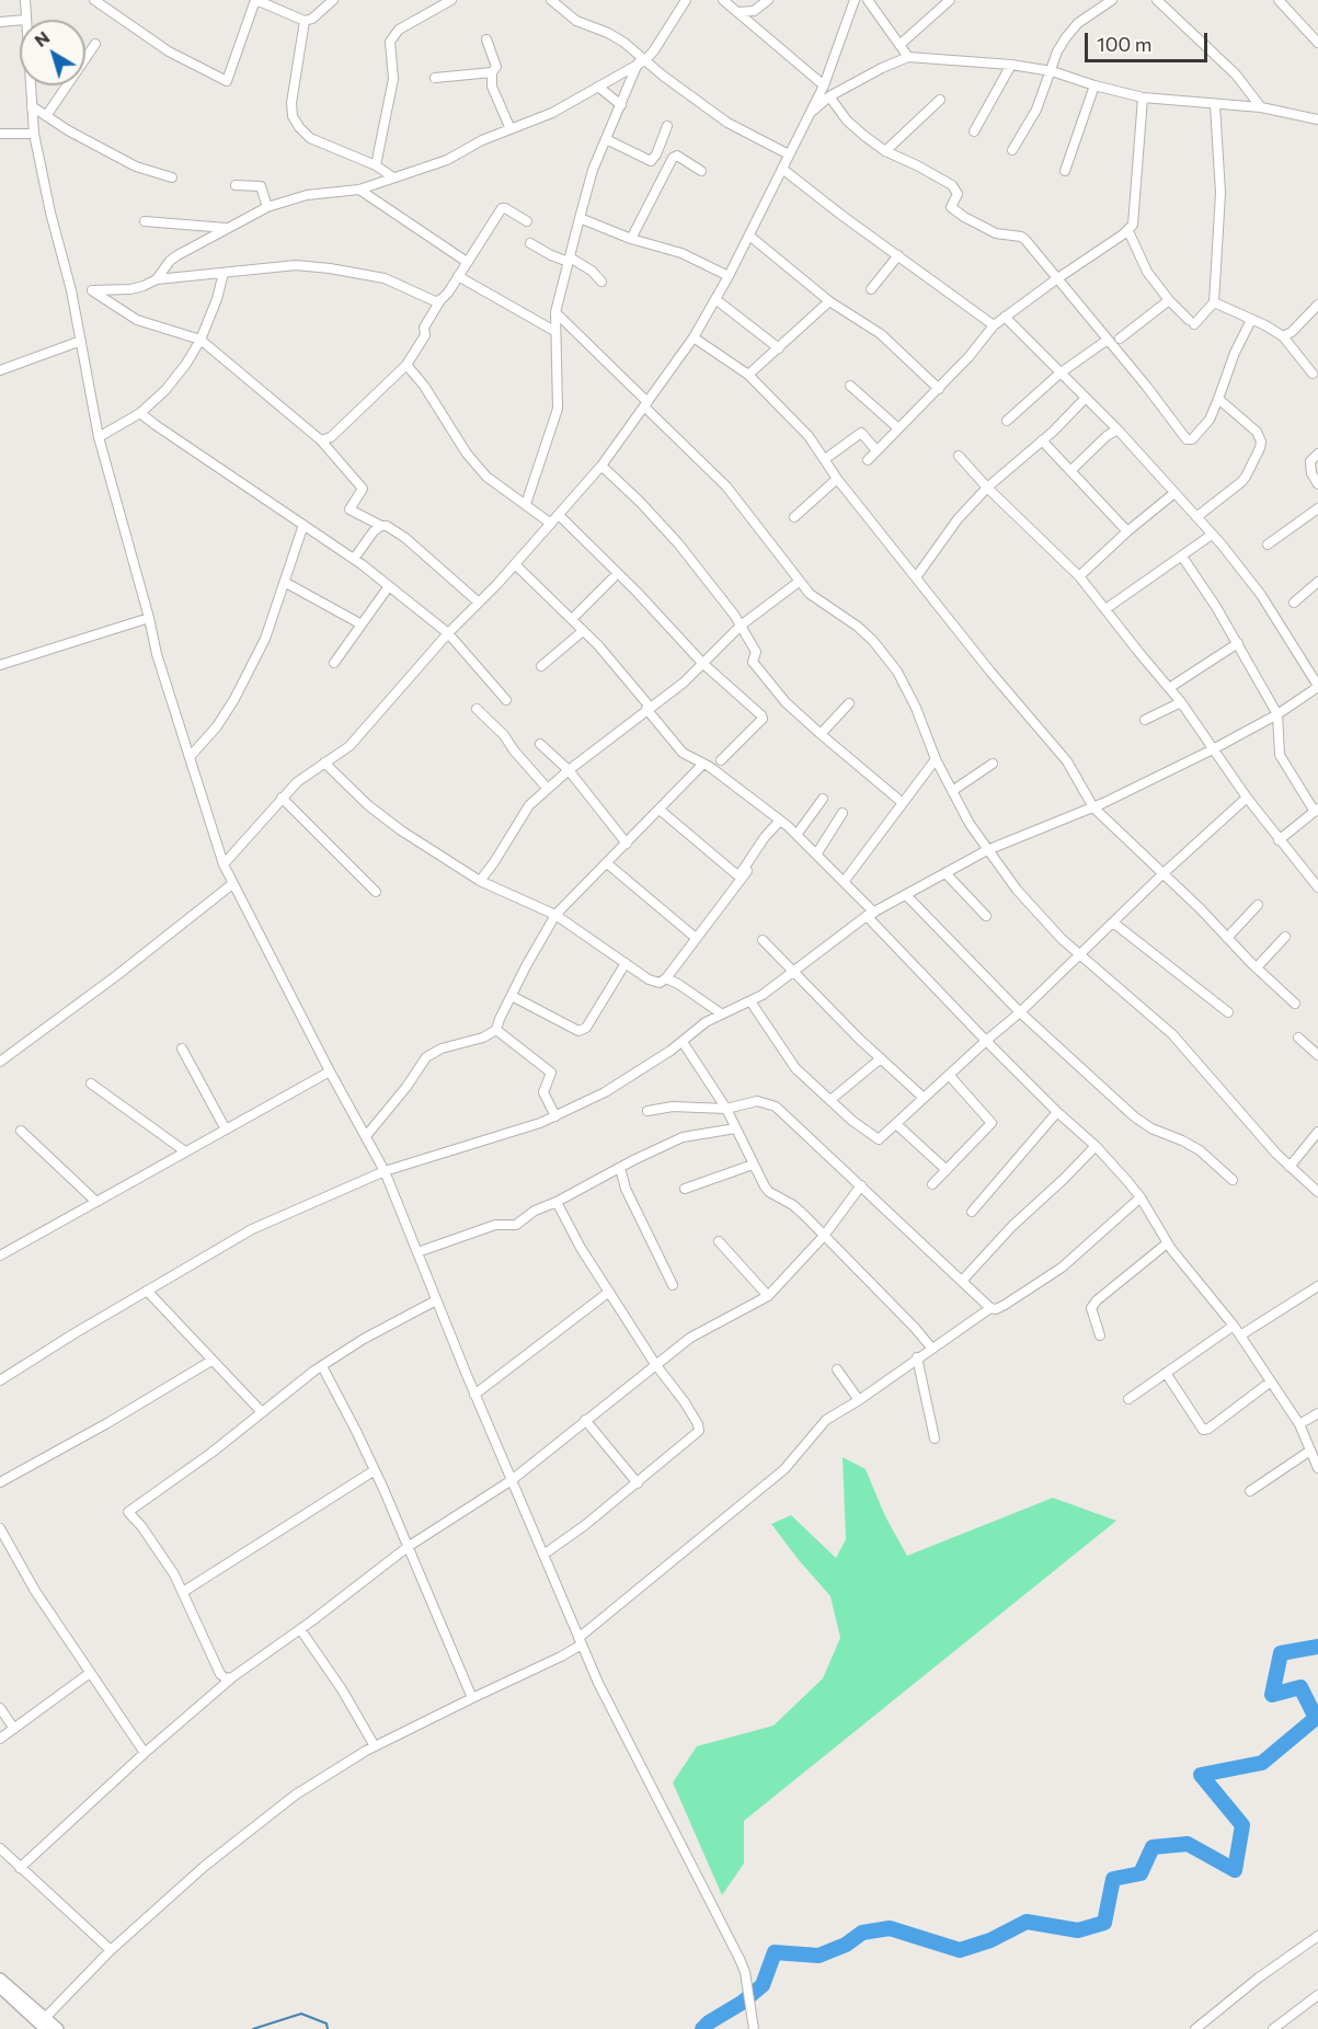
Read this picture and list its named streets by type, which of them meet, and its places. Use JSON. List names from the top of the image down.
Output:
{
  "scale_bar": "100 m",
  "north": "top left"
}
